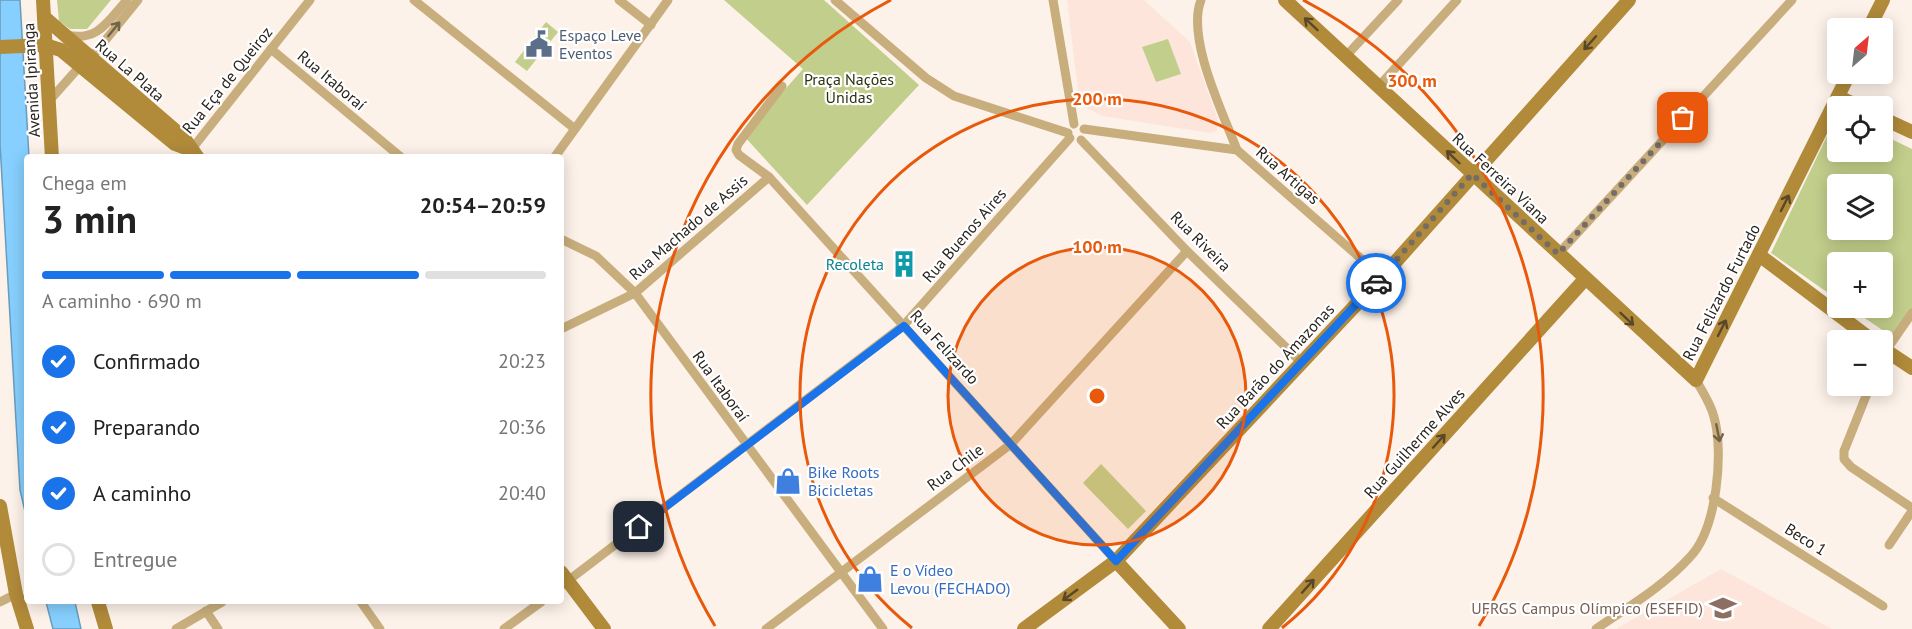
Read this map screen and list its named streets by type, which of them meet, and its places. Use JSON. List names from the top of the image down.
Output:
{
  "streets": {
    "street": [
      "Rua La Plata",
      "Avenida Ipiranga",
      "Rua Eça de Queiroz",
      "Rua Itaboraí",
      "Rua Artigas",
      "Rua Ferreira Viana",
      "Rua Machado de Assis",
      "Rua Buenos Aires",
      "Rua Riveira",
      "Rua Felizardo Furtado",
      "Rua Felizardo",
      "Rua Barão do Amazonas",
      "Rua Guilherme Alves",
      "Rua Chile",
      "Beco 1"
    ]
  },
  "crossings": [
    ["Rua La Plata", "Avenida Ipiranga"],
    ["Rua La Plata", "Rua Eça de Queiroz"],
    ["Rua Eça de Queiroz", "Rua Itaboraí"],
    ["Rua Itaboraí", "Rua Machado de Assis"],
    ["Rua Itaboraí", "Rua Buenos Aires"],
    ["Rua Itaboraí", "Rua Chile"],
    ["Rua Artigas", "Rua Buenos Aires"],
    ["Rua Artigas", "Rua Riveira"],
    ["Rua Artigas", "Rua Barão do Amazonas"],
    ["Rua Ferreira Viana", "Rua Felizardo Furtado"],
    ["Rua Ferreira Viana", "Rua Barão do Amazonas"],
    ["Rua Ferreira Viana", "Rua Guilherme Alves"],
    ["Rua Machado de Assis", "Rua Felizardo"],
    ["Rua Buenos Aires", "Rua Riveira"],
    ["Rua Buenos Aires", "Rua Felizardo"],
    ["Rua Riveira", "Rua Barão do Amazonas"],
    ["Rua Riveira", "Rua Chile"],
    ["Rua Felizardo Furtado", "Beco 1"],
    ["Rua Felizardo", "Rua Barão do Amazonas"],
    ["Rua Felizardo", "Rua Chile"]
  ],
  "one_way": ["Rua Guilherme Alves"],
  "parks": ["Praça Nações Unidas"],
  "places": {
    "public building": ["Espaço Leve Eventos"],
    "building": ["Recoleta"],
    "shop": ["Bike Roots Bicicletas", "E o Vídeo Levou (FECHADO)"],
    "school or university": ["UFRGS Campus Olímpico (ESEFID)"]
  },
  "north": "top right",
  "page": {
    "map_buttons": ["+", "−"],
    "heading": ["3 min", "Chega em", "20:54–20:59"],
    "bar": "A caminho · 690 m",
    "list": [
      ["Confirmado", "20:23"],
      ["Preparando", "20:36"],
      ["A caminho", "20:40"],
      "Entregue"
    ]
  },
  "rings": ["300 m", "200 m", "100 m"]
}
